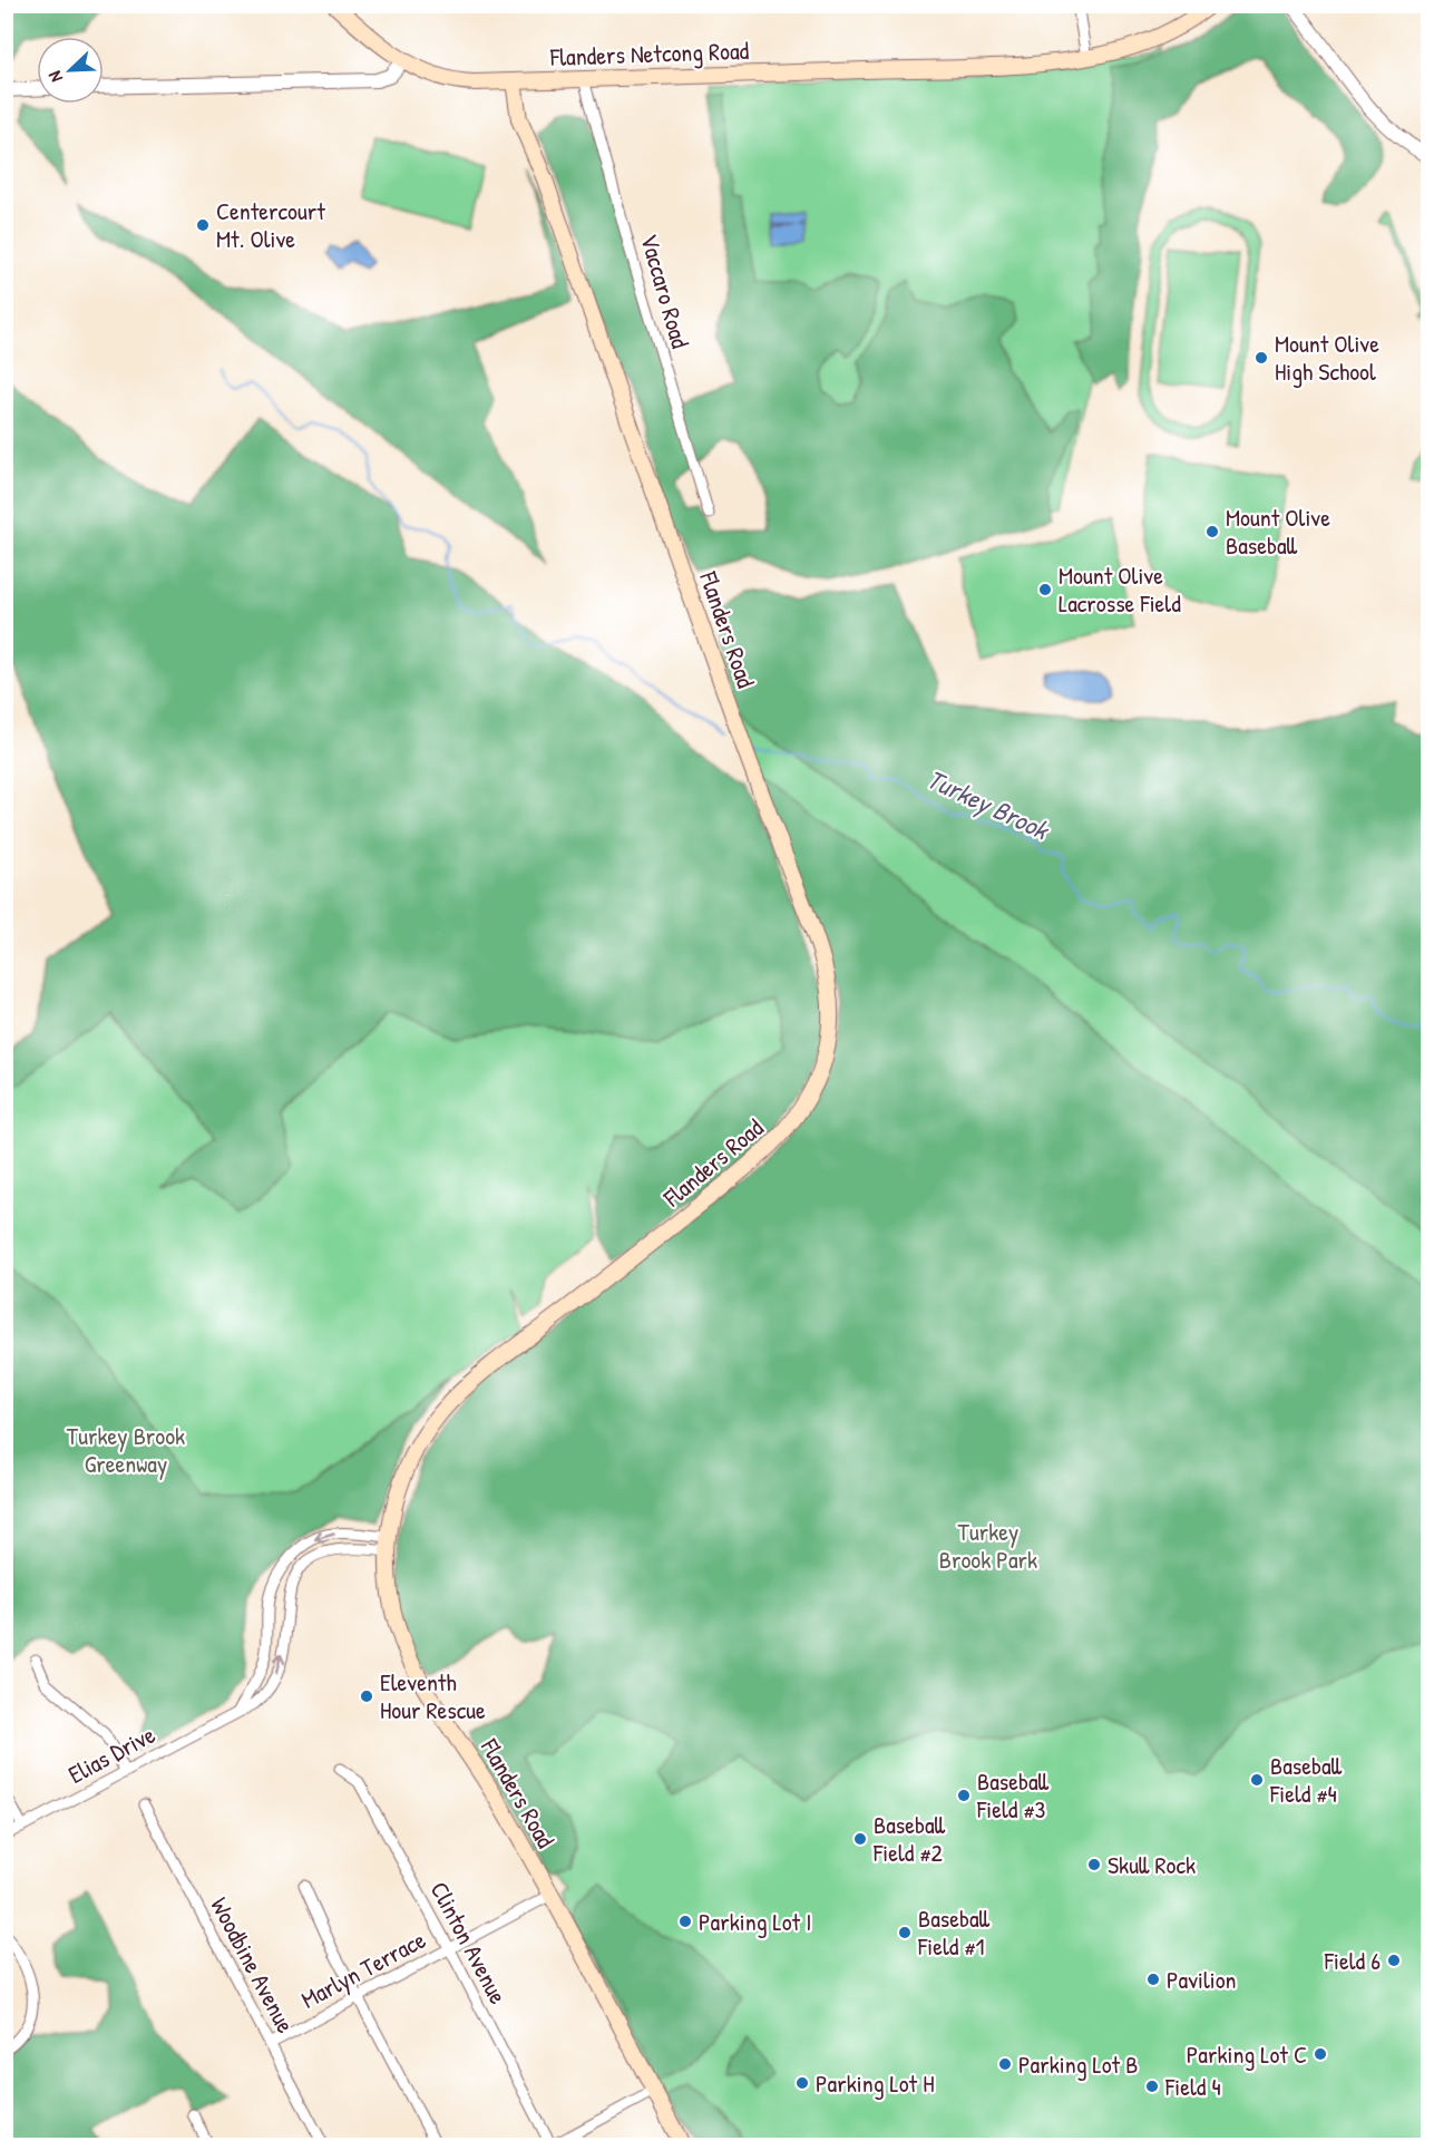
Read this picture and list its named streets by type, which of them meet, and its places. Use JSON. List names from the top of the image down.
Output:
{
  "streets": {
    "main road": ["Flanders Netcong Road", "Flanders Road"],
    "street": [
      "Vaccaro Road",
      "Elias Drive",
      "Clinton Avenue",
      "Woodbine Avenue",
      "Marlyn Terrace"
    ]
  },
  "crossings": [
    ["Flanders Netcong Road", "Vaccaro Road"],
    ["Flanders Netcong Road", "Flanders Road"],
    ["Flanders Road", "Elias Drive"],
    ["Flanders Road", "Marlyn Terrace"],
    ["Clinton Avenue", "Marlyn Terrace"],
    ["Woodbine Avenue", "Marlyn Terrace"]
  ],
  "one_way": ["Elias Drive"],
  "water": ["Turkey Brook"],
  "parks": ["Turkey Brook Greenway", "Turkey Brook Park"],
  "places": [
    "Centercourt Mt. Olive",
    "Mount Olive High School",
    "Mount Olive Baseball",
    "Mount Olive Lacrosse Field",
    "Eleventh Hour Rescue",
    "Baseball Field #4",
    "Baseball Field #3",
    "Baseball Field #2",
    "Skull Rock",
    "Parking Lot I",
    "Baseball Field #1",
    "Field 6",
    "Pavilion",
    "Parking Lot C",
    "Parking Lot B",
    "Parking Lot H",
    "Field 4"
  ],
  "north": "bottom left"
}
